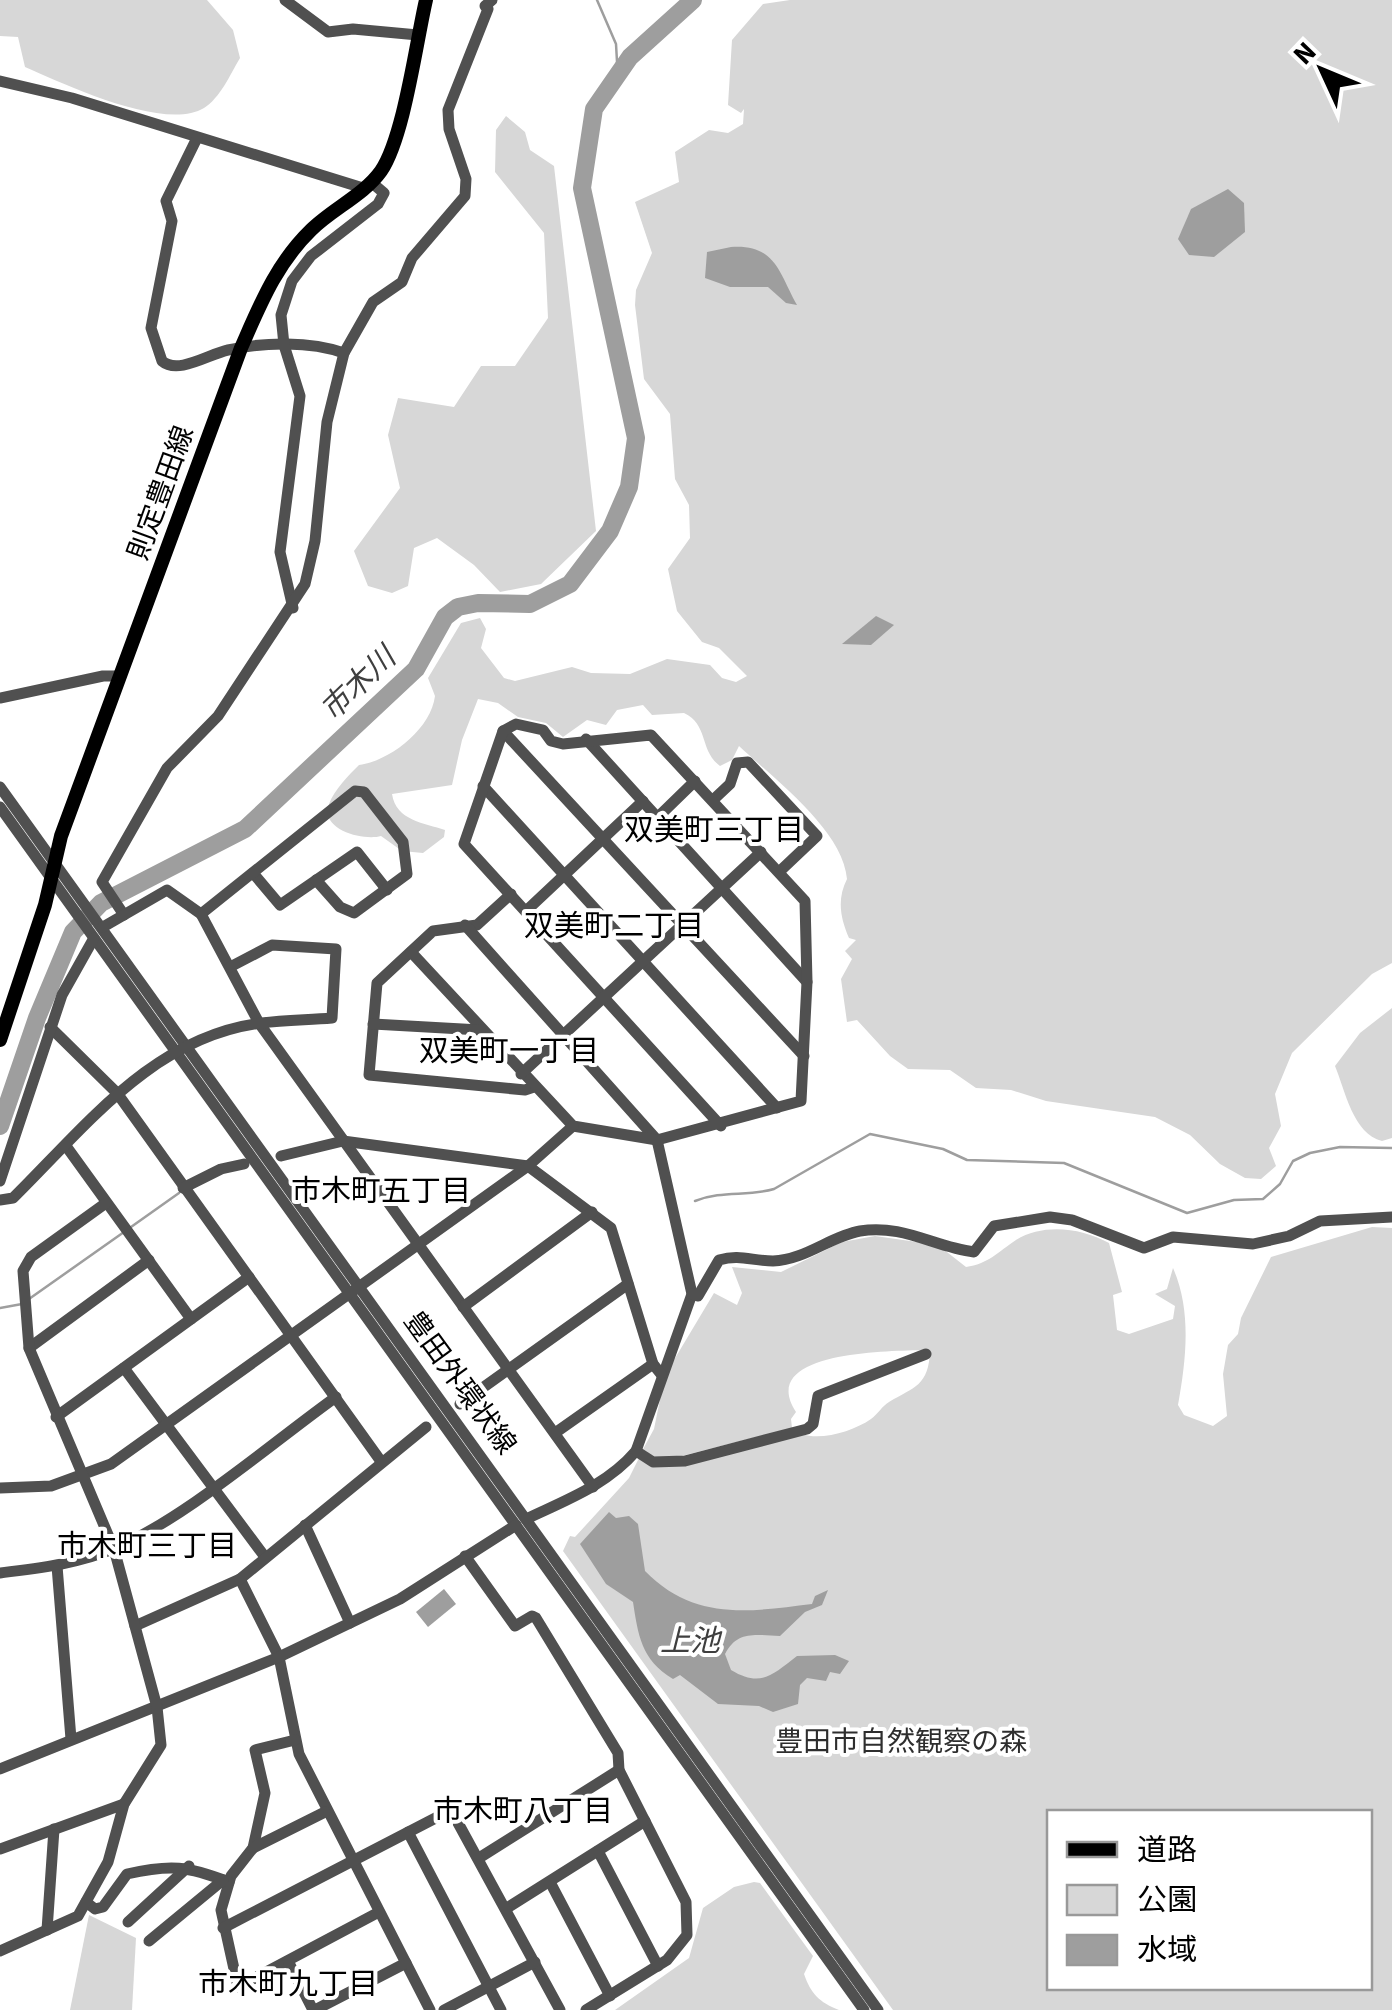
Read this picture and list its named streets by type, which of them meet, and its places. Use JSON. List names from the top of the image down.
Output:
{
  "streets": {
    "main road": ["則定豊田線"],
    "street": ["豊田外環状線"]
  },
  "crossings": [
    ["則定豊田線", "豊田外環状線"]
  ],
  "districts": [
    "双美町三丁目",
    "双美町二丁目",
    "双美町一丁目",
    "市木町五丁目",
    "市木町三丁目",
    "市木町八丁目",
    "市木町九丁目"
  ],
  "water": ["市木川", "上池"],
  "parks": ["豊田市自然観察の森"],
  "legend": ["道路", "公園", "水域"],
  "north": "top left"
}
